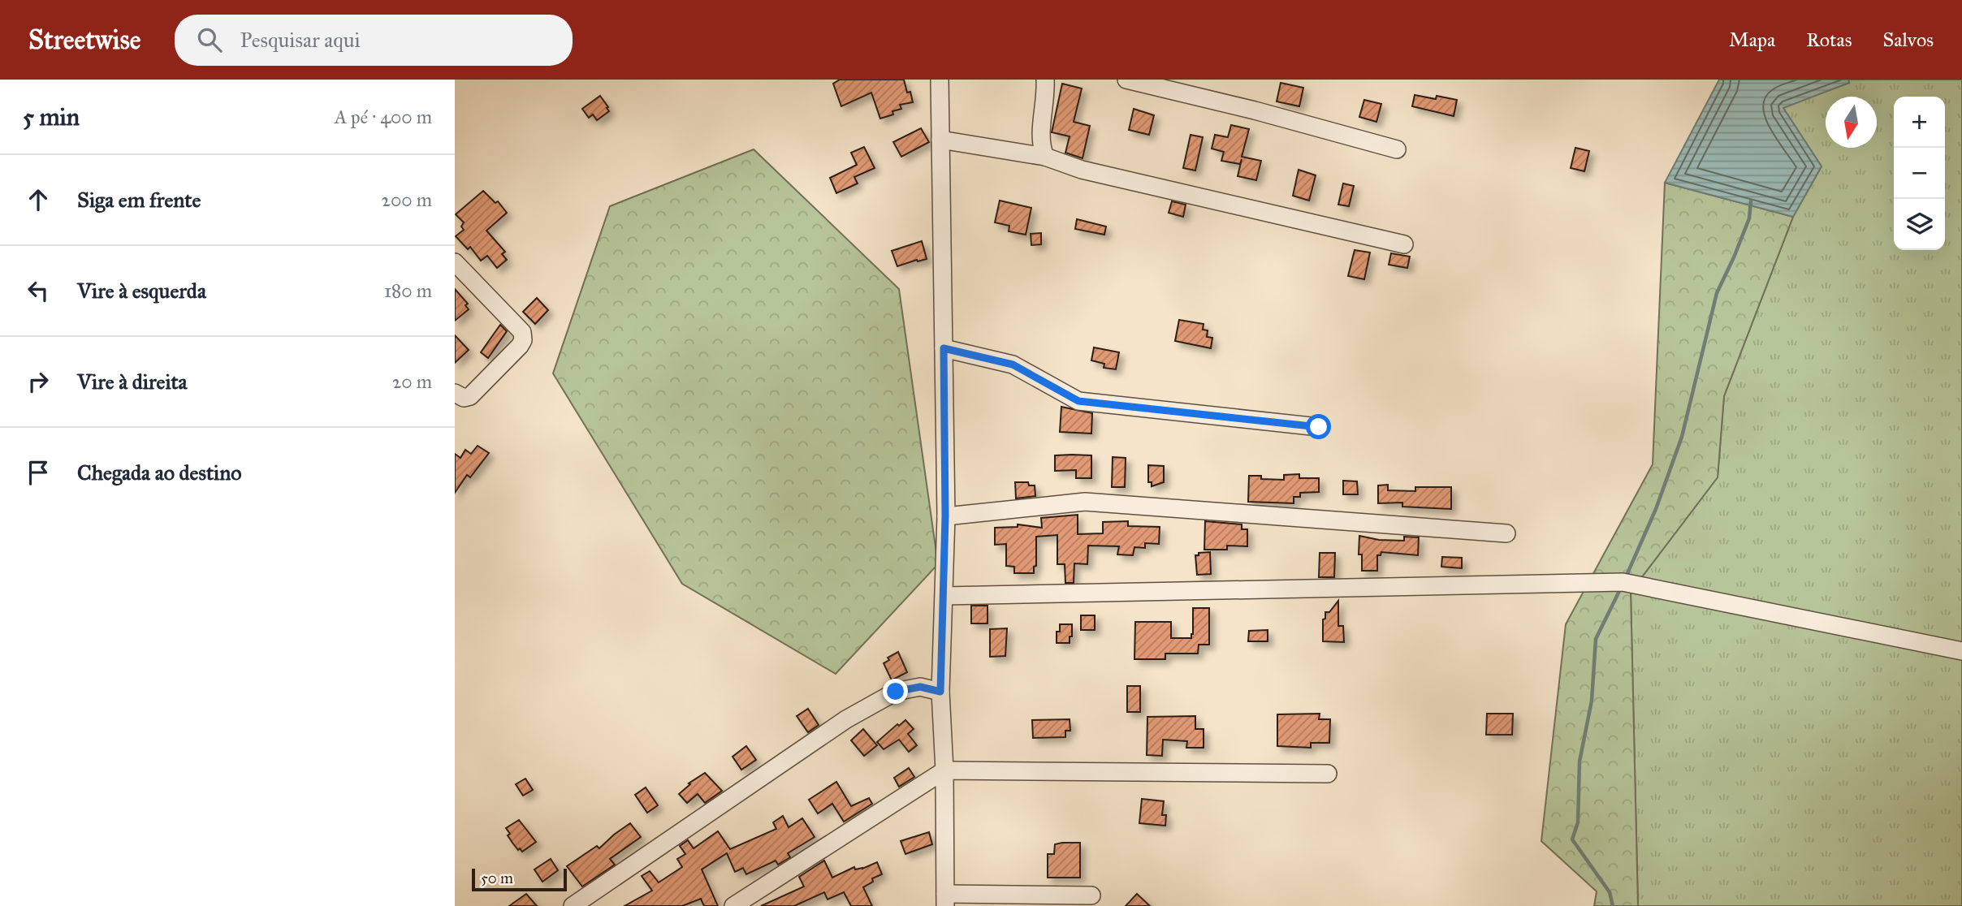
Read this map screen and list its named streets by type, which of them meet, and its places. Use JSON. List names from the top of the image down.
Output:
{
  "scale_bar": "50 m",
  "north": "bottom",
  "page": {
    "header": "Streetwise",
    "search": "Pesquisar aqui",
    "nav": ["Mapa", "Rotas", "Salvos"],
    "heading": ["5 min", "A pé · 400 m"],
    "map_buttons": ["+", "−"],
    "list": [
      ["Siga em frente", "200 m"],
      ["Vire à esquerda", "180 m"],
      ["Vire à direita", "20 m"],
      "Chegada ao destino"
    ],
    "scale": "50 m"
  }
}
